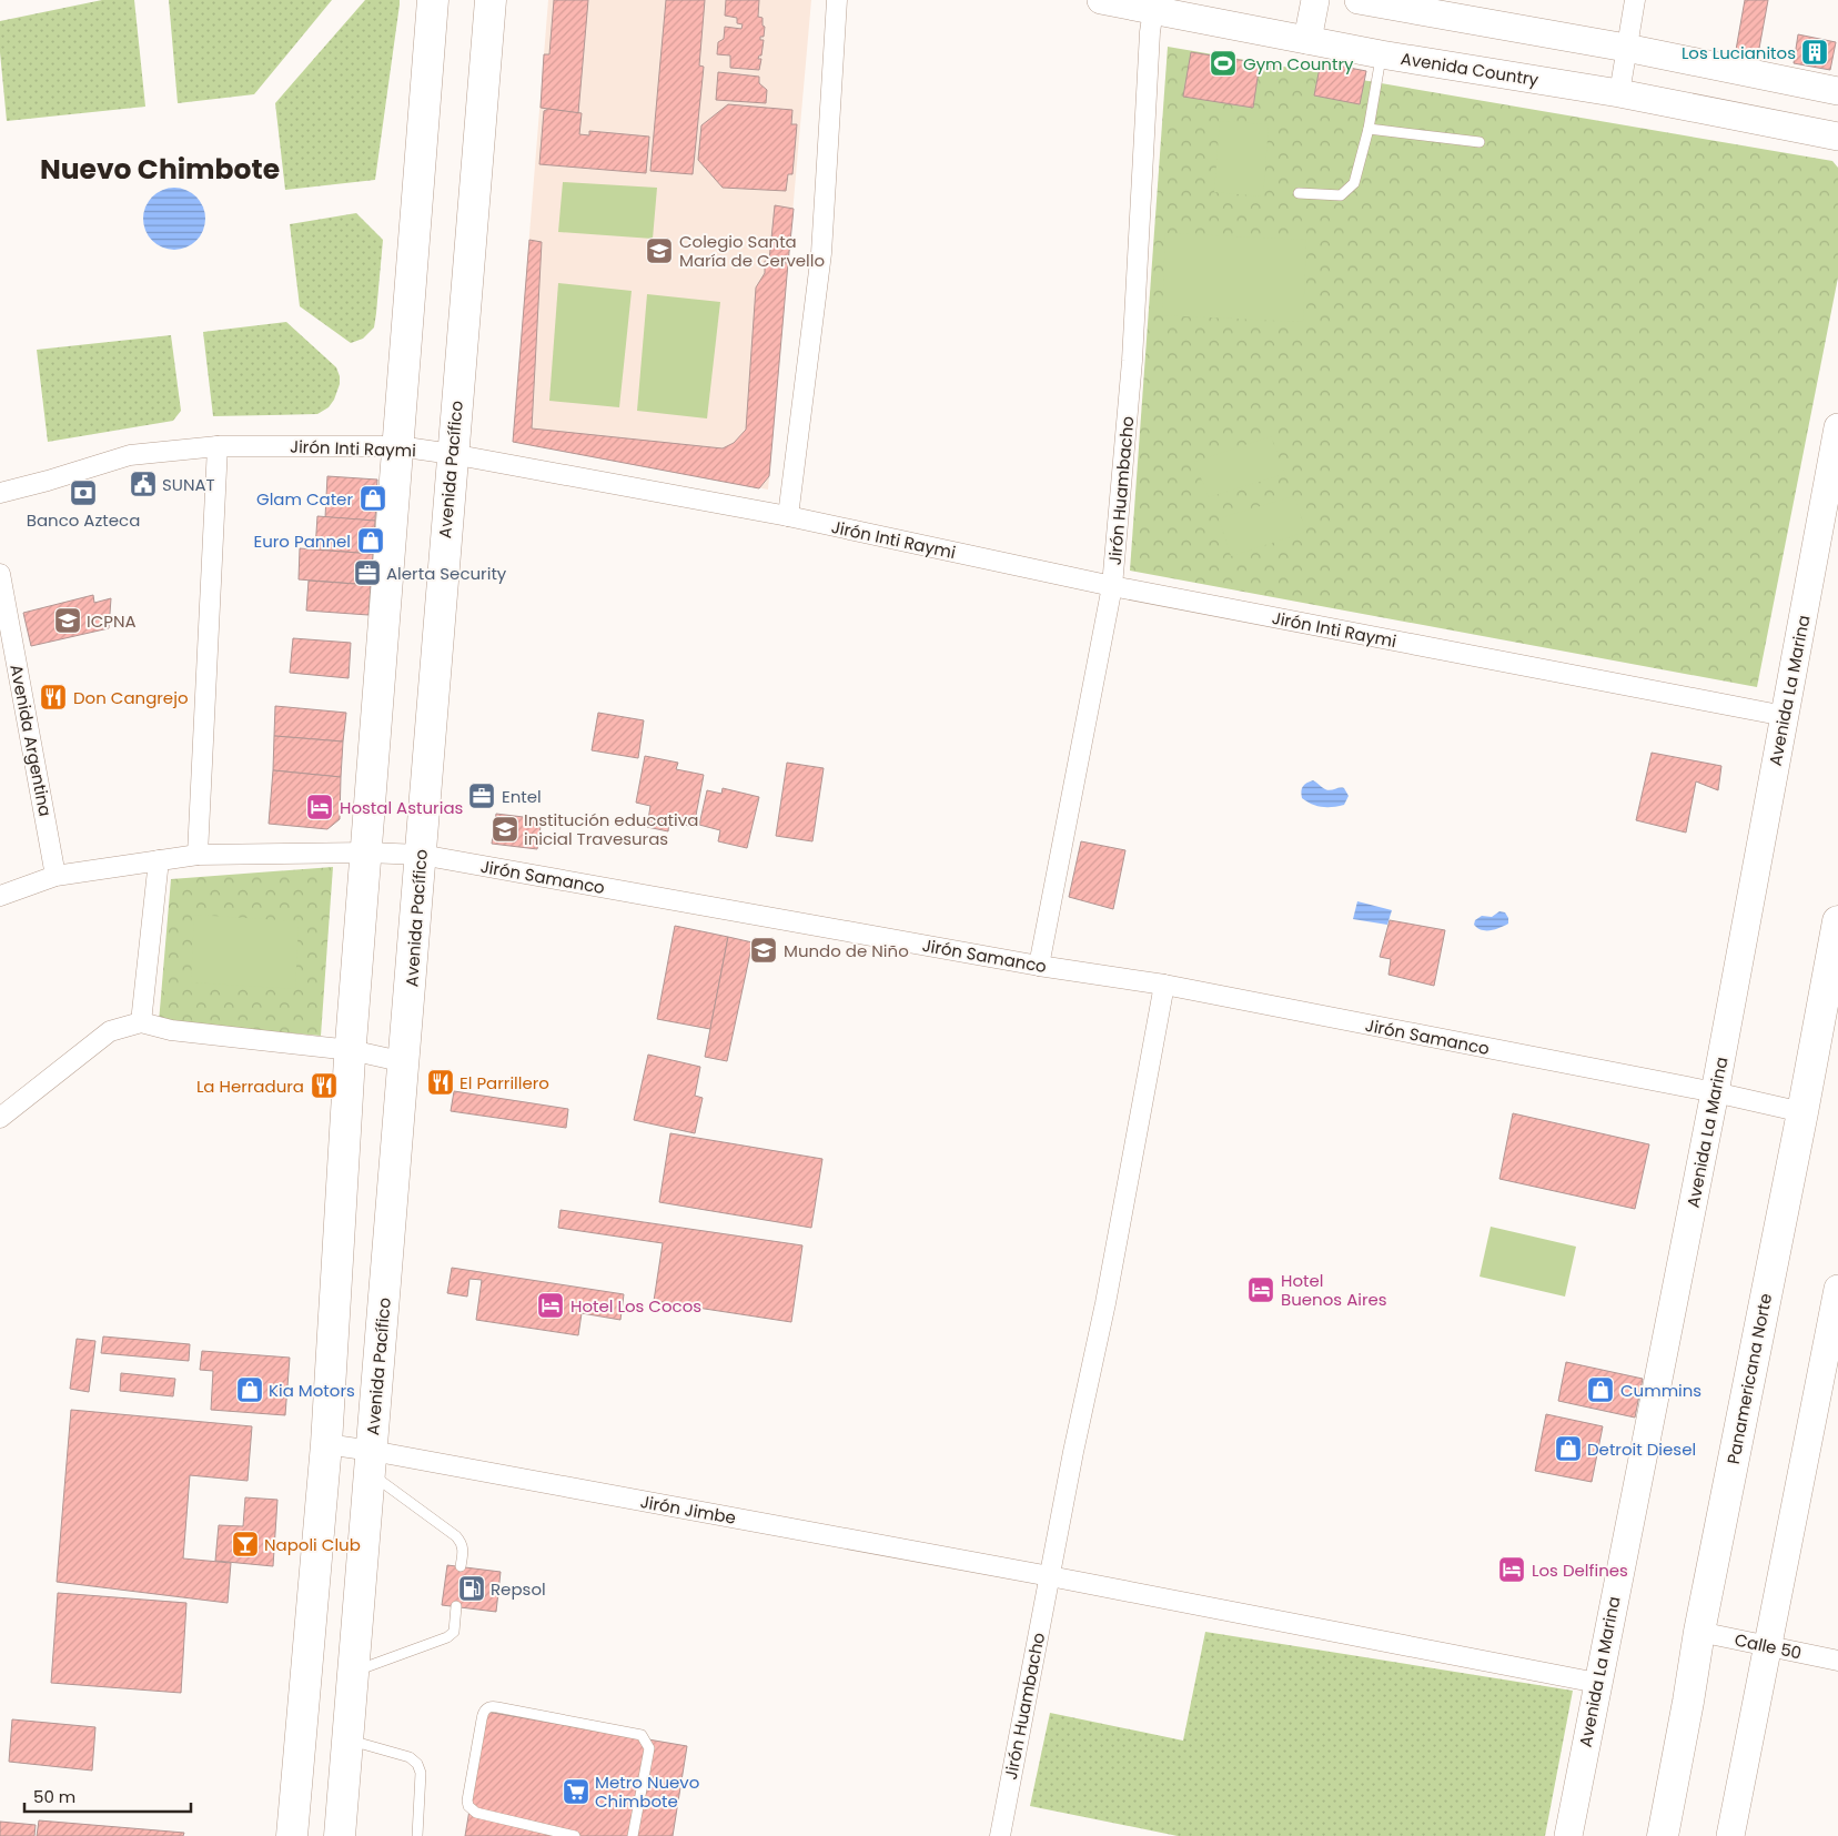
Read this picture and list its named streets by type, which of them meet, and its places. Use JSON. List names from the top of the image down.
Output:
{
  "streets": {
    "main road": [
      "Avenida Country",
      "Avenida Pacífico",
      "Avenida La Marina",
      "Panamericana Norte"
    ],
    "street": [
      "Jirón Inti Raymi",
      "Jirón Huambacho",
      "Avenida Argentina",
      "Jirón Samanco",
      "Jirón Jimbe",
      "Calle 50"
    ]
  },
  "crossings": [
    ["Avenida Country", "Jirón Huambacho"],
    ["Jirón Inti Raymi", "Avenida Pacífico"],
    ["Jirón Inti Raymi", "Jirón Huambacho"],
    ["Jirón Inti Raymi", "Avenida La Marina"],
    ["Avenida Pacífico", "Jirón Samanco"],
    ["Avenida Pacífico", "Jirón Jimbe"],
    ["Jirón Huambacho", "Jirón Samanco"],
    ["Jirón Huambacho", "Jirón Jimbe"],
    ["Avenida La Marina", "Jirón Samanco"],
    ["Avenida La Marina", "Jirón Jimbe"],
    ["Avenida Argentina", "Jirón Samanco"],
    ["Jirón Samanco", "Panamericana Norte"],
    ["Panamericana Norte", "Calle 50"]
  ],
  "districts": ["Nuevo Chimbote"],
  "places": {
    "building": ["Los Lucianitos"],
    "sports": ["Gym Country"],
    "school or university": [
      "Colegio Santa María de Cervello",
      "ICPNA",
      "Institución educativa inicial Travesuras",
      "Mundo de Niño"
    ],
    "public building": ["SUNAT"],
    "bank": ["Banco Azteca"],
    "shop": [
      "Glam Cater",
      "Euro Pannel",
      "Kia Motors",
      "Cummins",
      "Detroit Diesel"
    ],
    "office": ["Alerta Security", "Entel"],
    "restaurant": ["Don Cangrejo", "El Parrillero", "La Herradura"],
    "hotel": [
      "Hostal Asturias",
      "Hotel Buenos Aires",
      "Hotel Los Cocos",
      "Los Delfines"
    ],
    "bar": ["Napoli Club"],
    "fuel station": ["Repsol"],
    "supermarket": ["Metro Nuevo Chimbote"]
  },
  "scale_bar": "50 m"
}
